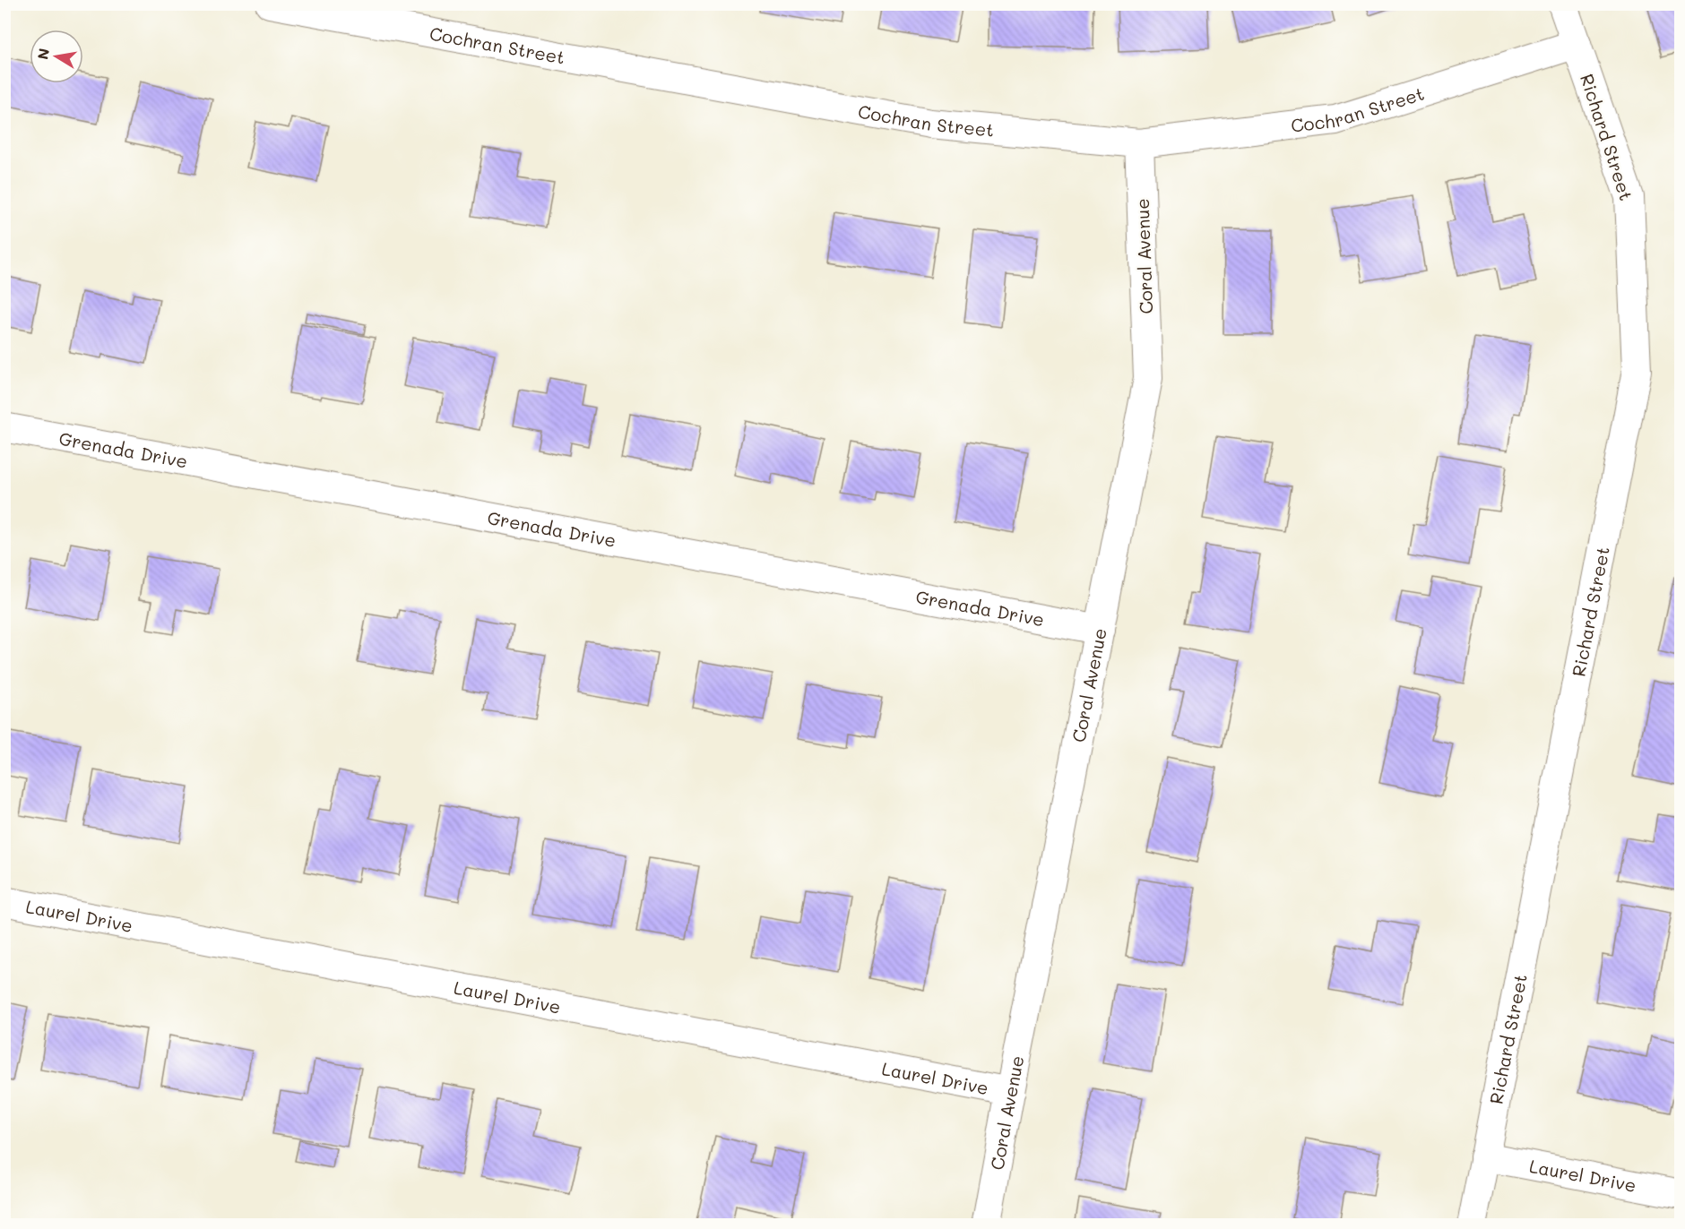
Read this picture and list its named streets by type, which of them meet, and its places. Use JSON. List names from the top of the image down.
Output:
{
  "streets": {
    "street": [
      "Cochran Street",
      "Richard Street",
      "Coral Avenue",
      "Grenada Drive",
      "Laurel Drive"
    ]
  },
  "crossings": [
    ["Cochran Street", "Richard Street"],
    ["Cochran Street", "Coral Avenue"],
    ["Richard Street", "Laurel Drive"],
    ["Coral Avenue", "Grenada Drive"],
    ["Coral Avenue", "Laurel Drive"]
  ],
  "north": "left"
}
